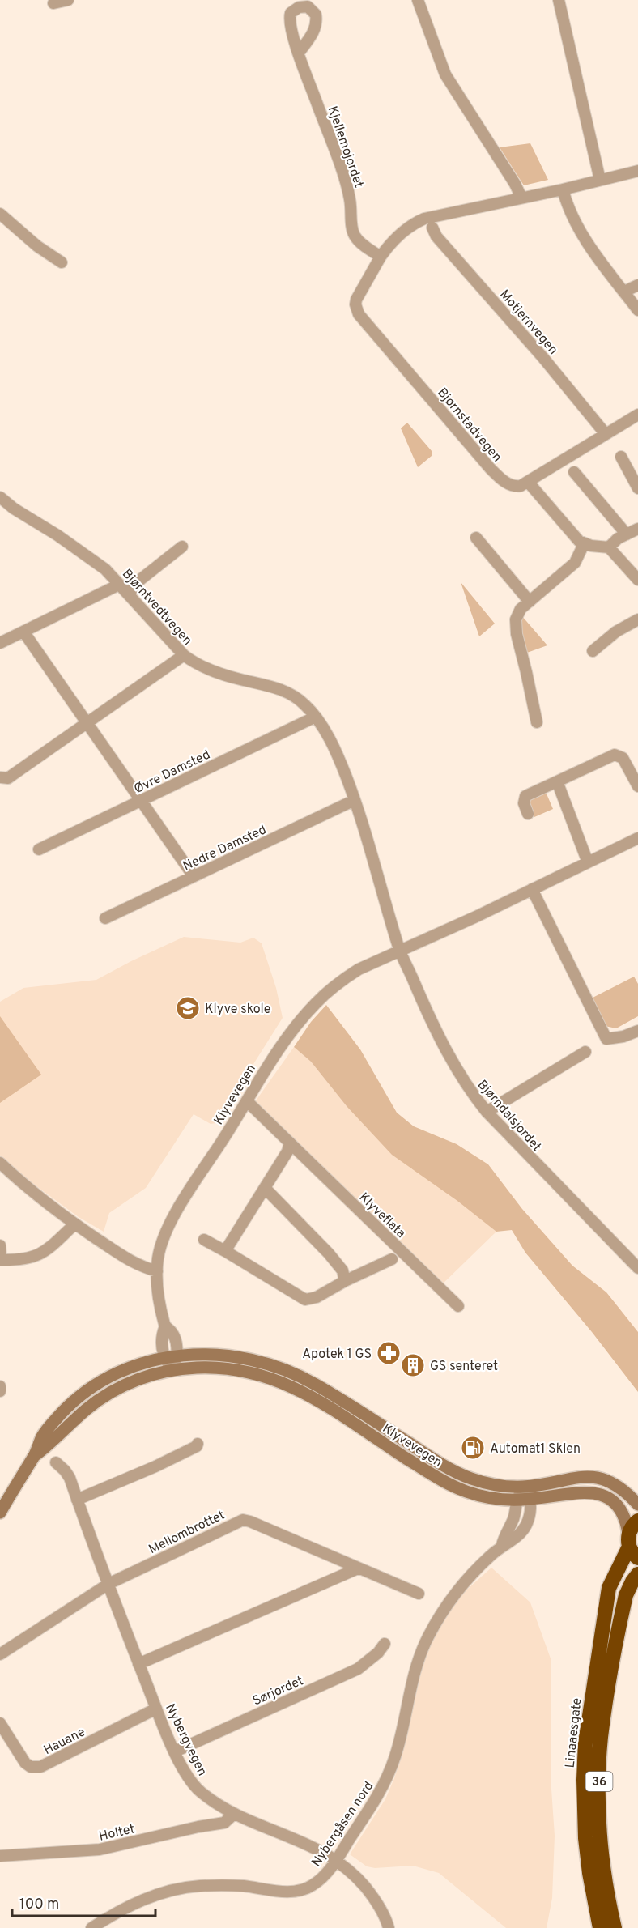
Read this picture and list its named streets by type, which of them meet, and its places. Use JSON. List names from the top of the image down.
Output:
{
  "streets": {
    "highway": ["Linaaesgate", "36"],
    "main road": ["Klyvevegen"],
    "street": [
      "Kjellemojordet",
      "Motjernvegen",
      "Bjørnstadvegen",
      "Bjørntvedtvegen",
      "Øvre Damsted",
      "Nedre Damsted",
      "Bjørndalsjordet",
      "Klyveflata",
      "Mellombrottet",
      "Sørjordet",
      "Nybergvegen",
      "Hauane",
      "Nybergåsen nord",
      "Holtet"
    ]
  },
  "crossings": [
    ["Kjellemojordet", "Bjørnstadvegen"],
    ["Bjørntvedtvegen", "Øvre Damsted"],
    ["Bjørntvedtvegen", "Nedre Damsted"],
    ["Bjørntvedtvegen", "Klyvevegen"],
    ["Bjørntvedtvegen", "Bjørndalsjordet"],
    ["Klyvevegen", "Bjørndalsjordet"],
    ["Klyvevegen", "Klyveflata"],
    ["Klyvevegen", "Linaaesgate"],
    ["Klyvevegen", "Nybergåsen nord"],
    ["Mellombrottet", "Nybergvegen"],
    ["Sørjordet", "Nybergvegen"],
    ["Nybergvegen", "Hauane"],
    ["Nybergvegen", "Nybergåsen nord"],
    ["Nybergvegen", "Holtet"]
  ],
  "places": {
    "school or university": ["Klyve skole"],
    "pharmacy": ["Apotek 1 GS"],
    "building": ["GS senteret"],
    "fuel station": ["Automat1 Skien"]
  },
  "scale_bar": "100 m"
}
